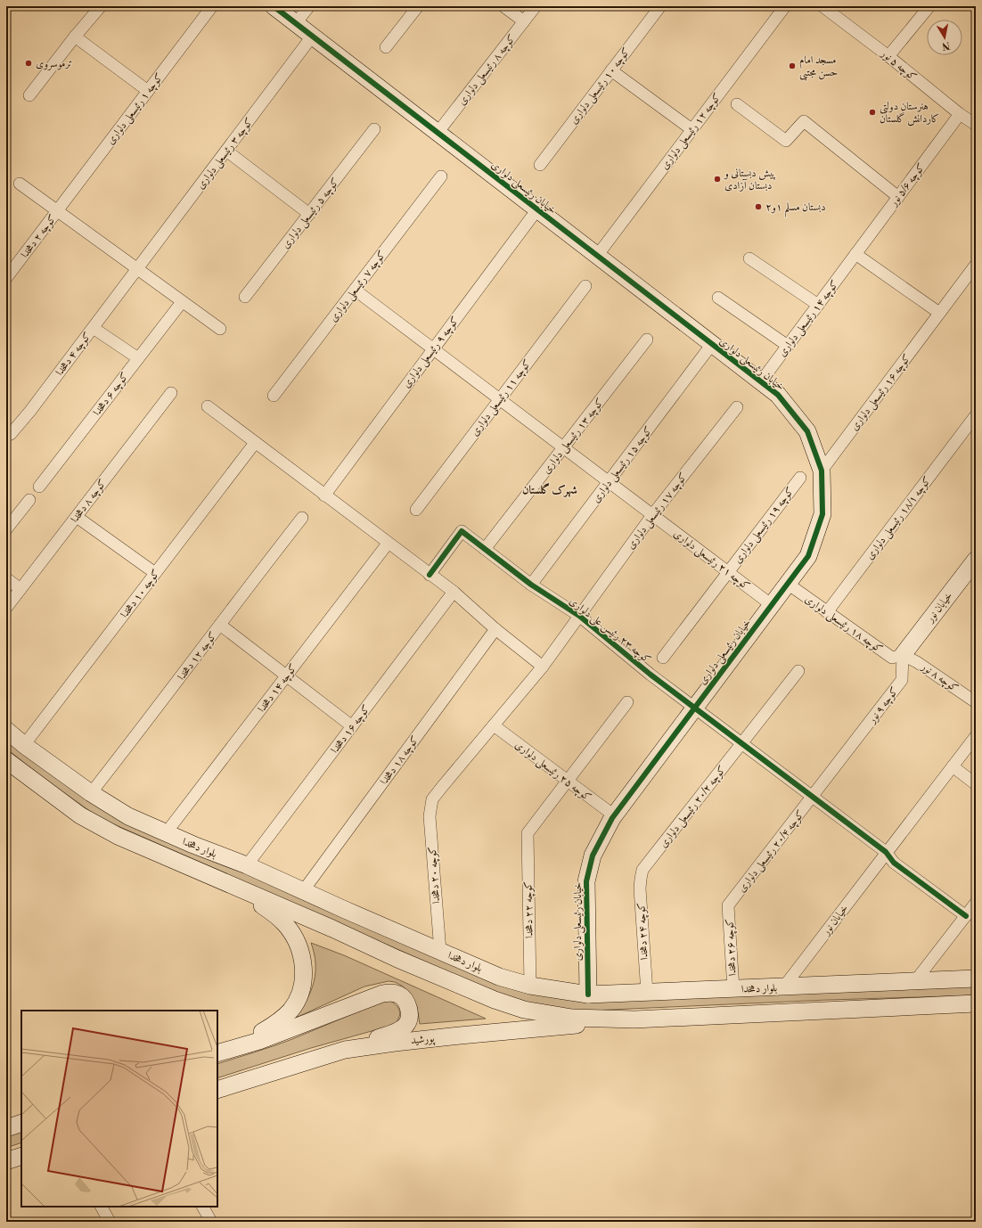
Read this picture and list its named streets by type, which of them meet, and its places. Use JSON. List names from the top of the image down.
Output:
{
  "streets": {
    "main road": [
      "خیابان رئیسعلی دلواری",
      "خیابان نور",
      "بلوار دهخدا",
      "پورشید"
    ],
    "street": [
      "کوچه ۵ نور",
      "کوچه ۸ رئیسعلی دلواری",
      "کوچه ۱۰ رئیسعلی دلواری",
      "کوچه ۱ رئیسعلی دلواری",
      "کوچه ۱۲ رئیسعلی دلواری",
      "کوچه ۳ رئیسعلی دلواری",
      "کوچه ۵/۶ نور",
      "کوچه ۵ رئیسعلی دلواری",
      "کوچه ۲ دهخدا",
      "کوچه ۷ رئیسعلی دلواری",
      "کوچه ۱۴ رئیسعلی دلواری",
      "کوچه ۹ رئیسعلی دلواری",
      "کوچه ۴ دهخدا",
      "کوچه ۱۶ رئیسعلی دلواری",
      "کوچه ۶ دهخدا",
      "کوچه ۱۱ رئیسعلی دلواری",
      "کوچه ۱۳ رئیسعلی دلواری",
      "کوچه ۱۵ رئیسعلی دلواری",
      "کوچه ۸ دهخدا",
      "کوچه ۱۷ رئیسعلی دلواری",
      "کوچه ۱۸/۱ رئیسعلی دلواری",
      "کوچه ۱۹ رئیسعلی دلواری",
      "کوچه ۲۱ رئیسعلی دلواری",
      "کوچه ۱۰ دهخدا",
      "کوچه ۱۸ رئیسعلی دلواری",
      "کوچه ۲۳ رئیس علی دلواری",
      "کوچه ۱۲ دهخدا",
      "کوچه ۸ نور",
      "کوچه ۱۴ دهخدا",
      "کوچه ۹ نور",
      "کوچه ۱۶ دهخدا",
      "کوچه ۱۸ دهخدا",
      "کوچه ۲۵ رئیسعلی دلواری",
      "کوچه ۲۰/۲ رئیسعلی دلواری",
      "کوچه ۲۰/۴ رئیسعلی دلواری",
      "کوچه ۲۰ دهخدا",
      "کوچه ۲۲ دهخدا",
      "کوچه ۲۴ دهخدا",
      "کوچه ۲۶ دهخدا"
    ]
  },
  "crossings": [
    ["کوچه ۵ نور", "کوچه ۵/۶ نور"],
    ["کوچه ۸ رئیسعلی دلواری", "خیابان رئیسعلی دلواری"],
    ["کوچه ۱ رئیسعلی دلواری", "کوچه ۲ دهخدا"],
    ["کوچه ۱۲ رئیسعلی دلواری", "خیابان رئیسعلی دلواری"],
    ["کوچه ۳ رئیسعلی دلواری", "خیابان رئیسعلی دلواری"],
    ["کوچه ۳ رئیسعلی دلواری", "کوچه ۴ دهخدا"],
    ["کوچه ۵/۶ نور", "کوچه ۱۴ رئیسعلی دلواری"],
    ["خیابان رئیسعلی دلواری", "کوچه ۱۴ رئیسعلی دلواری"],
    ["خیابان رئیسعلی دلواری", "کوچه ۹ رئیسعلی دلواری"],
    ["خیابان رئیسعلی دلواری", "کوچه ۱۶ رئیسعلی دلواری"],
    ["خیابان رئیسعلی دلواری", "کوچه ۱۵ رئیسعلی دلواری"],
    ["خیابان رئیسعلی دلواری", "کوچه ۲۱ رئیسعلی دلواری"],
    ["خیابان رئیسعلی دلواری", "کوچه ۱۸ رئیسعلی دلواری"],
    ["خیابان رئیسعلی دلواری", "کوچه ۲۳ رئیس علی دلواری"],
    ["خیابان رئیسعلی دلواری", "کوچه ۲۵ رئیسعلی دلواری"],
    ["خیابان رئیسعلی دلواری", "بلوار دهخدا"],
    ["کوچه ۷ رئیسعلی دلواری", "کوچه ۲۱ رئیسعلی دلواری"],
    ["کوچه ۹ رئیسعلی دلواری", "کوچه ۲۱ رئیسعلی دلواری"],
    ["کوچه ۱۱ رئیسعلی دلواری", "کوچه ۲۱ رئیسعلی دلواری"],
    ["کوچه ۱۳ رئیسعلی دلواری", "کوچه ۲۱ رئیسعلی دلواری"],
    ["کوچه ۱۳ رئیسعلی دلواری", "کوچه ۲۳ رئیس علی دلواری"],
    ["کوچه ۱۵ رئیسعلی دلواری", "کوچه ۲۱ رئیسعلی دلواری"],
    ["کوچه ۱۵ رئیسعلی دلواری", "کوچه ۲۳ رئیس علی دلواری"],
    ["کوچه ۱۷ رئیسعلی دلواری", "کوچه ۲۱ رئیسعلی دلواری"],
    ["کوچه ۱۷ رئیسعلی دلواری", "کوچه ۲۳ رئیس علی دلواری"],
    ["کوچه ۱۷ رئیسعلی دلواری", "کوچه ۲۵ رئیسعلی دلواری"],
    ["کوچه ۱۷ رئیسعلی دلواری", "کوچه ۲۰ دهخدا"],
    ["کوچه ۱۸/۱ رئیسعلی دلواری", "کوچه ۱۸ رئیسعلی دلواری"],
    ["کوچه ۱۹ رئیسعلی دلواری", "کوچه ۲۱ رئیسعلی دلواری"],
    ["کوچه ۱۰ دهخدا", "بلوار دهخدا"],
    ["خیابان نور", "کوچه ۱۸ رئیسعلی دلواری"],
    ["خیابان نور", "کوچه ۲۳ رئیس علی دلواری"],
    ["خیابان نور", "کوچه ۸ نور"],
    ["خیابان نور", "کوچه ۹ نور"],
    ["خیابان نور", "بلوار دهخدا"],
    ["کوچه ۱۸ رئیسعلی دلواری", "کوچه ۸ نور"],
    ["کوچه ۱۸ رئیسعلی دلواری", "کوچه ۹ نور"],
    ["کوچه ۲۳ رئیس علی دلواری", "کوچه ۹ نور"],
    ["کوچه ۲۳ رئیس علی دلواری", "کوچه ۲۰/۲ رئیسعلی دلواری"],
    ["کوچه ۲۳ رئیس علی دلواری", "کوچه ۲۰/۴ رئیسعلی دلواری"],
    ["کوچه ۱۲ دهخدا", "بلوار دهخدا"],
    ["کوچه ۸ نور", "کوچه ۹ نور"],
    ["کوچه ۱۴ دهخدا", "بلوار دهخدا"],
    ["کوچه ۹ نور", "کوچه ۲۰/۴ رئیسعلی دلواری"],
    ["کوچه ۱۶ دهخدا", "بلوار دهخدا"],
    ["کوچه ۱۸ دهخدا", "بلوار دهخدا"],
    ["کوچه ۲۵ رئیسعلی دلواری", "کوچه ۲۲ دهخدا"],
    ["کوچه ۲۰/۲ رئیسعلی دلواری", "کوچه ۲۴ دهخدا"],
    ["بلوار دهخدا", "کوچه ۲۰ دهخدا"],
    ["بلوار دهخدا", "کوچه ۲۲ دهخدا"],
    ["بلوار دهخدا", "کوچه ۲۴ دهخدا"],
    ["بلوار دهخدا", "کوچه ۲۶ دهخدا"],
    ["بلوار دهخدا", "پورشید"],
    ["کوچه ۲۰/۴ رئیسعلی دلواری", "کوچه ۲۶ دهخدا"]
  ],
  "districts": ["شهرک گلستان"],
  "places": [
    "ترموسروی",
    "مسجد امام حسن مجتبی",
    "هنرستان دولتی کاردانش گلستان",
    "پیش دبستانی و دبستان آزادی",
    "دبستان مسلم ۱و۲"
  ],
  "north": "bottom"
}
